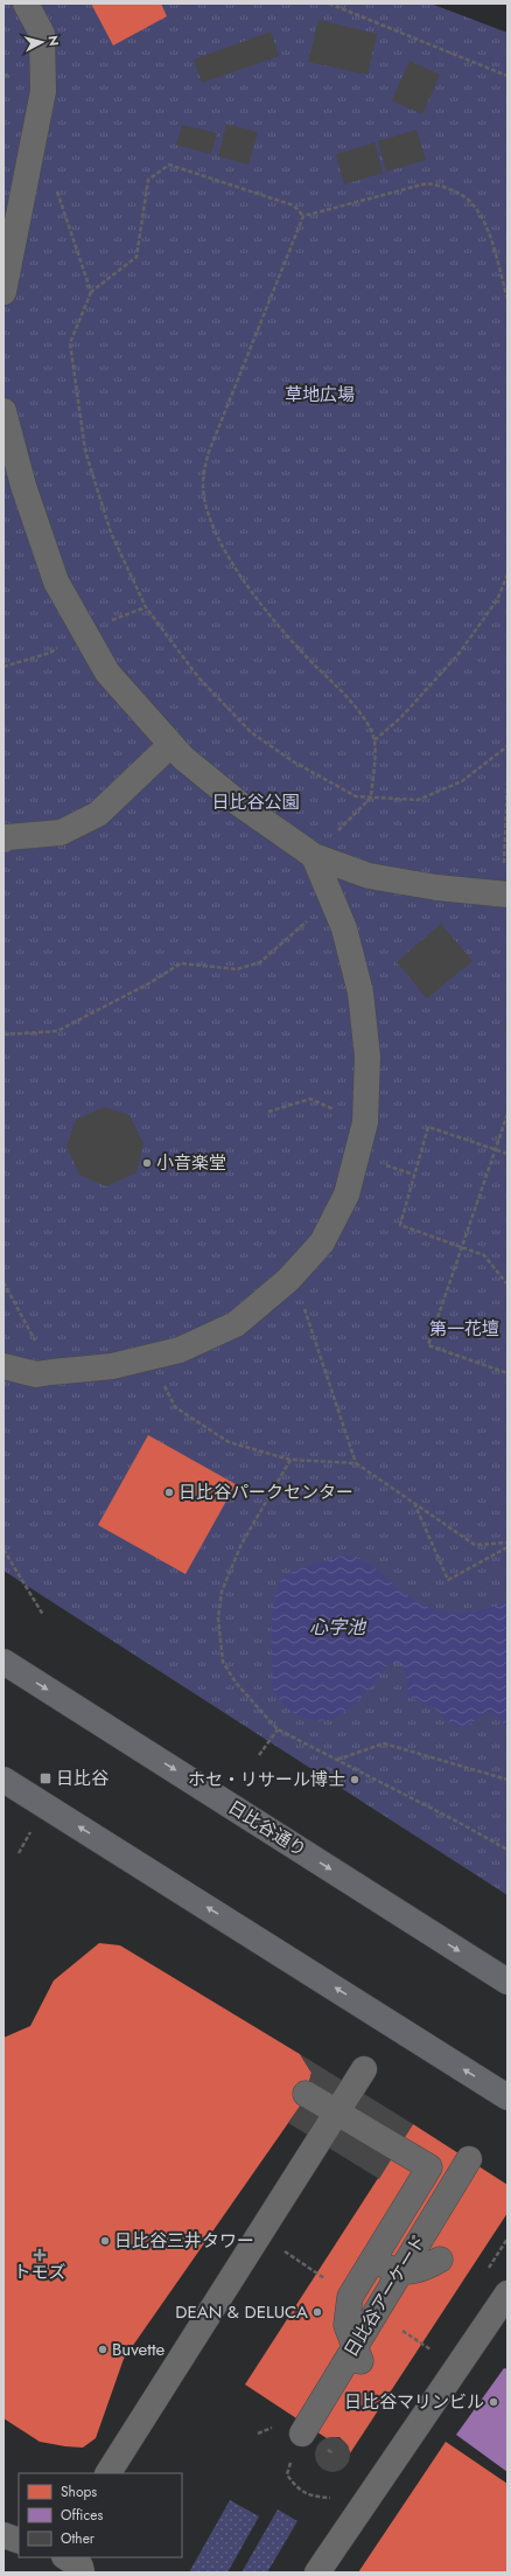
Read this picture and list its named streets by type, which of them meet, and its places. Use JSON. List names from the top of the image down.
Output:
{
  "streets": {
    "main road": ["日比谷通り"],
    "street": ["日比谷アーケード"]
  },
  "water": ["心字池"],
  "parks": ["草地広場", "日比谷公園", "第一花壇"],
  "places": {
    "other": [
      "小音楽堂",
      "日比谷パークセンター",
      "ホセ・リサール博士",
      "日比谷三井タワー",
      "DEAN & DELUCA",
      "Buvette",
      "日比谷マリンビル"
    ],
    "transit": ["日比谷"],
    "health": ["トモズ"]
  },
  "legend": ["Shops", "Offices", "Other"],
  "north": "right"
}
